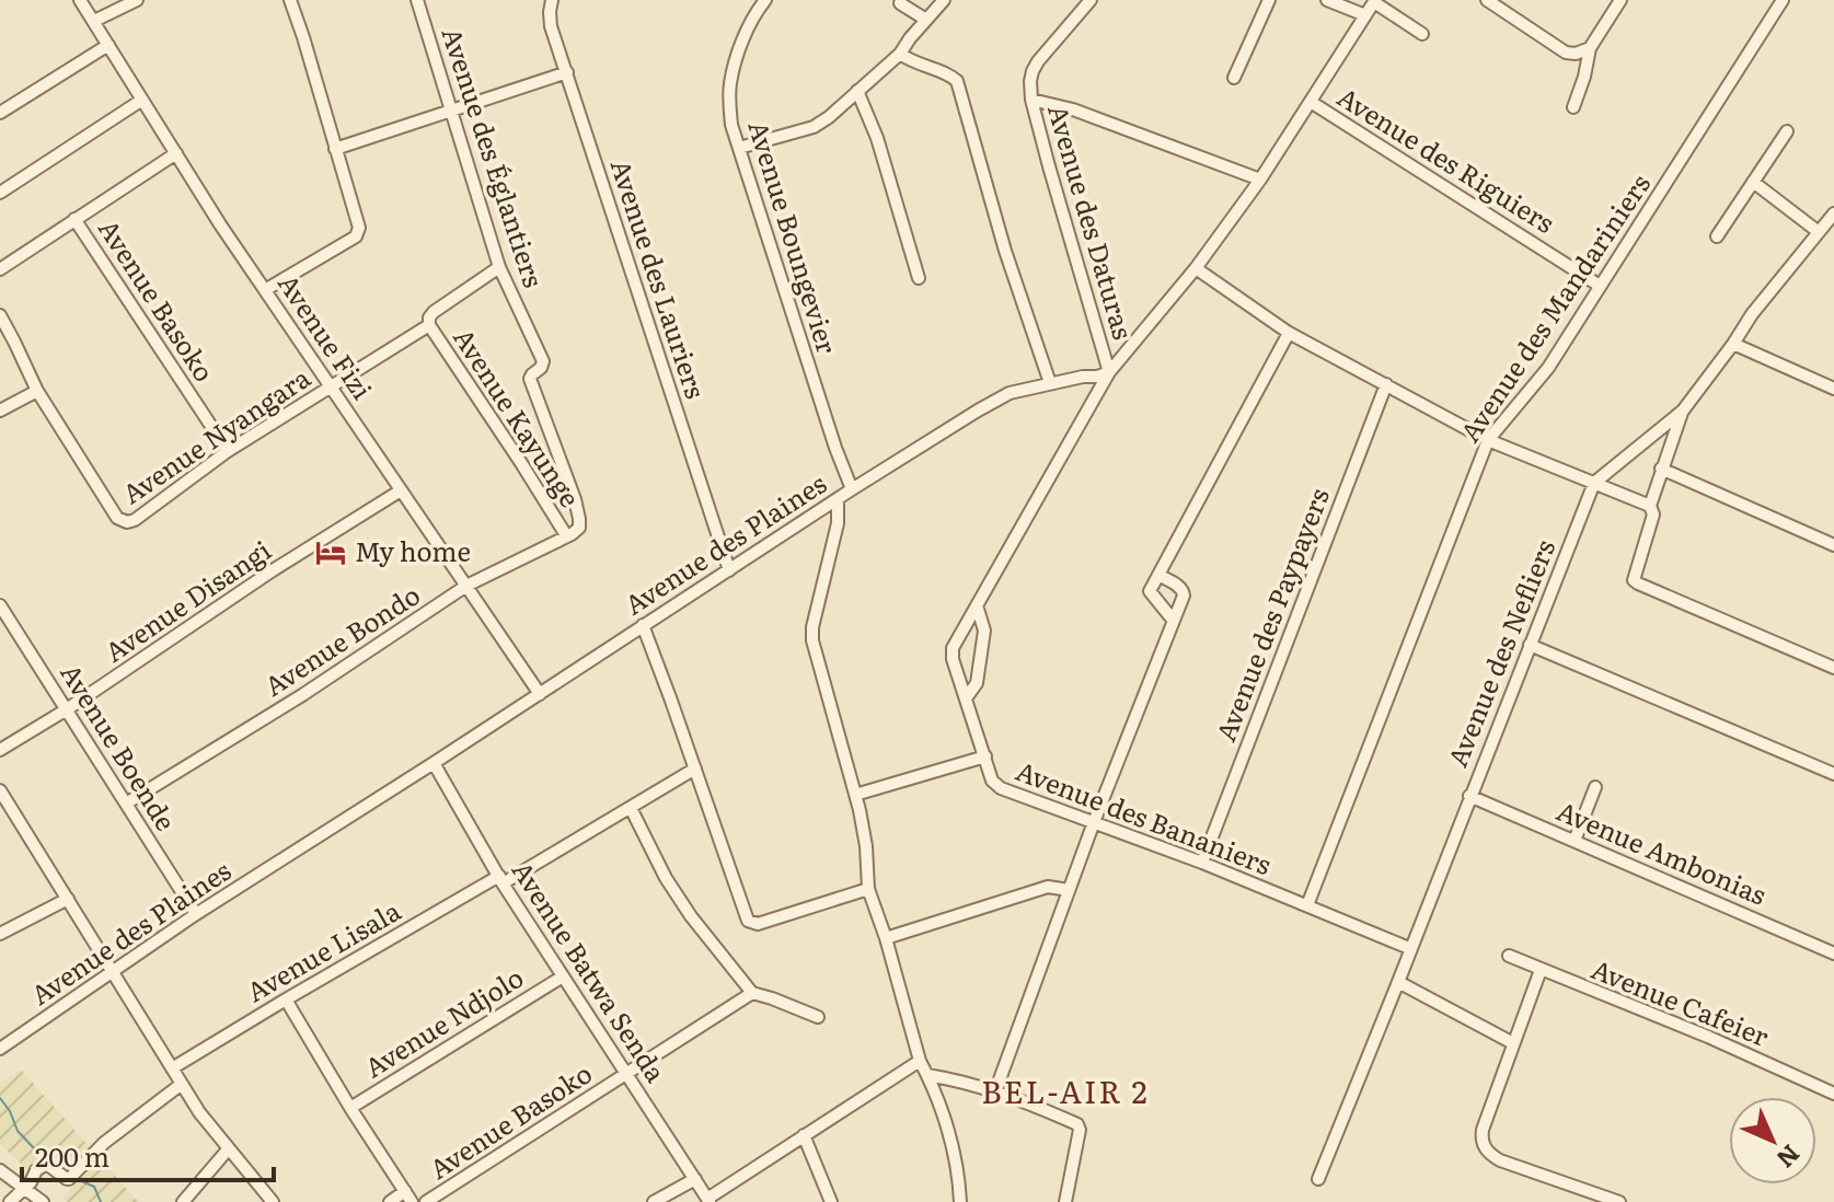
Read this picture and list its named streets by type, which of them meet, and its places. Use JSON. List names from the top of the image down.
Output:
{
  "streets": {
    "street": [
      "Avenue des Églantiers",
      "Avenue des Riguiers",
      "Avenue des Daturas",
      "Avenue Boungevier",
      "Avenue des Lauriers",
      "Avenue Basoko",
      "Avenue des Mandariniers",
      "Avenue Fizi",
      "Avenue Kayunge",
      "Avenue Nyangara",
      "Avenue des Plaines",
      "Avenue Disangi",
      "Avenue des Paypayers",
      "Avenue Bondo",
      "Avenue des Nefliers",
      "Avenue Boende",
      "Avenue des Bananiers",
      "Avenue Ambonias",
      "Avenue Lisala",
      "Avenue Batwa Senda",
      "Avenue Cafeier",
      "Avenue Ndjolo"
    ]
  },
  "crossings": [
    ["Avenue des Églantiers", "Avenue Nyangara"],
    ["Avenue des Églantiers", "Avenue Bondo"],
    ["Avenue des Riguiers", "Avenue des Mandariniers"],
    ["Avenue des Daturas", "Avenue des Plaines"],
    ["Avenue des Daturas", "Avenue des Bananiers"],
    ["Avenue Boungevier", "Avenue des Plaines"],
    ["Avenue des Lauriers", "Avenue des Plaines"],
    ["Avenue Basoko", "Avenue Nyangara"],
    ["Avenue Basoko", "Avenue Batwa Senda"],
    ["Avenue des Mandariniers", "Avenue des Bananiers"],
    ["Avenue Fizi", "Avenue Nyangara"],
    ["Avenue Fizi", "Avenue des Plaines"],
    ["Avenue Fizi", "Avenue Disangi"],
    ["Avenue Fizi", "Avenue Bondo"],
    ["Avenue Kayunge", "Avenue Nyangara"],
    ["Avenue Kayunge", "Avenue Bondo"],
    ["Avenue des Plaines", "Avenue Boende"],
    ["Avenue des Plaines", "Avenue des Bananiers"],
    ["Avenue des Plaines", "Avenue Batwa Senda"],
    ["Avenue Disangi", "Avenue Boende"],
    ["Avenue des Paypayers", "Avenue des Bananiers"],
    ["Avenue Bondo", "Avenue Boende"],
    ["Avenue des Nefliers", "Avenue des Bananiers"],
    ["Avenue des Nefliers", "Avenue Ambonias"],
    ["Avenue Lisala", "Avenue Batwa Senda"],
    ["Avenue Batwa Senda", "Avenue Ndjolo"]
  ],
  "districts": ["BEL-AIR 2"],
  "places": {
    "hotel": ["My home"]
  },
  "scale_bar": "200 m",
  "north": "bottom right"
}
